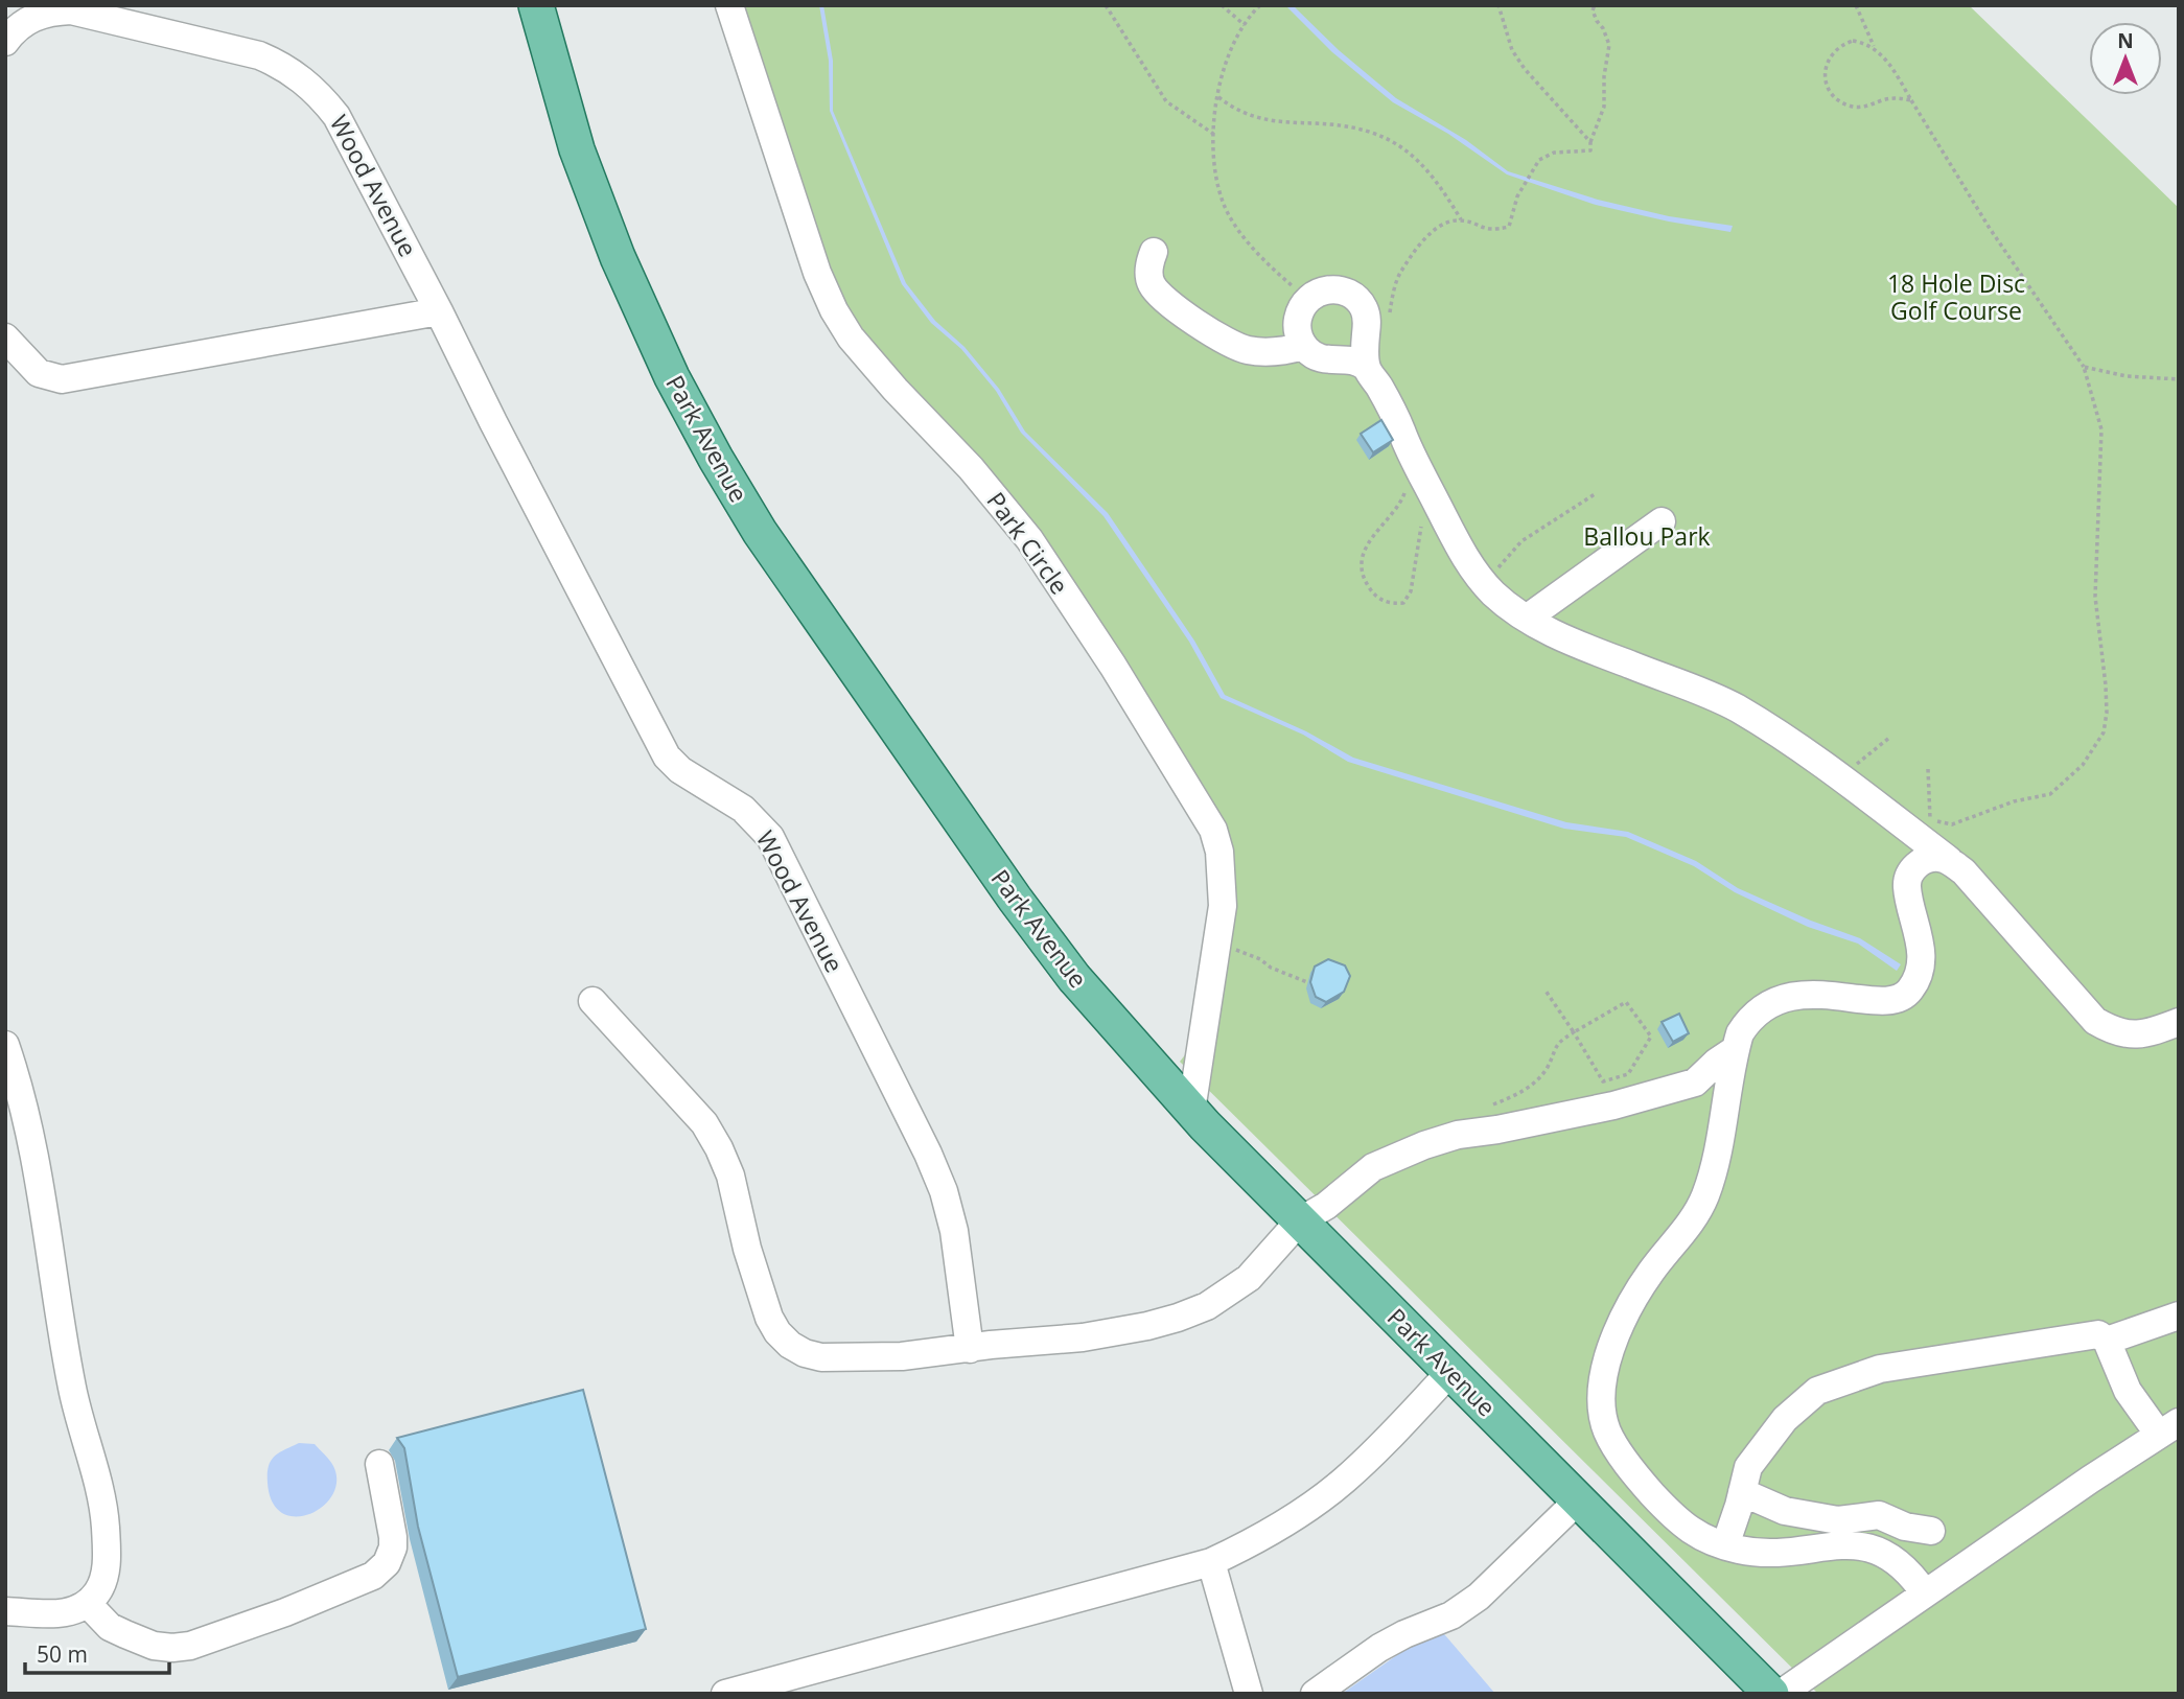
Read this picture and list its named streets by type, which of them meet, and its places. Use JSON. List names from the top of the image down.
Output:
{
  "streets": {
    "main road": ["Park Avenue"],
    "street": ["Wood Avenue", "Park Circle"]
  },
  "crossings": [
    ["Park Avenue", "Park Circle"]
  ],
  "parks": ["18 Hole Disc Golf Course", "Ballou Park"],
  "scale_bar": "50 m",
  "north": "top"
}
